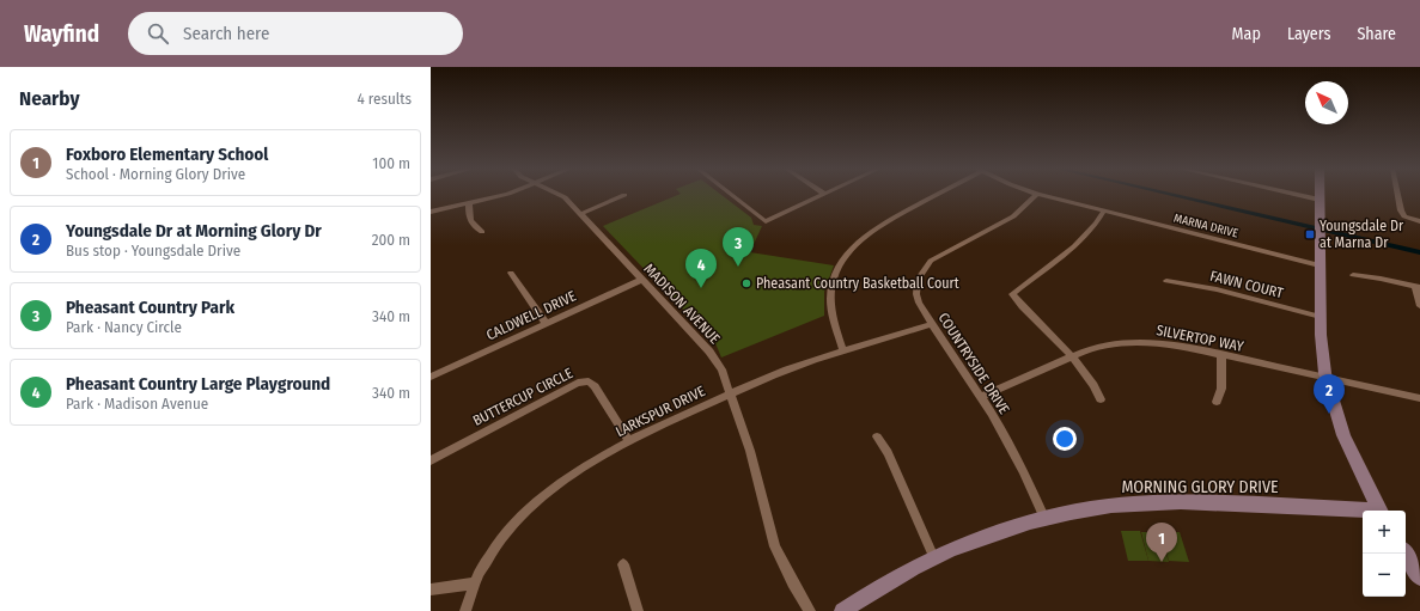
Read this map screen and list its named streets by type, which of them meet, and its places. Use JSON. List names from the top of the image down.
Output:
{
  "streets": {
    "street": [
      "MARNA DRIVE",
      "FAWN COURT",
      "MADISON AVENUE",
      "CALDWELL DRIVE",
      "SILVERTOP WAY",
      "COUNTRYSIDE DRIVE",
      "BUTTERCUP CIRCLE",
      "LARKSPUR DRIVE",
      "MORNING GLORY DRIVE"
    ]
  },
  "crossings": [
    ["MARNA DRIVE", "COUNTRYSIDE DRIVE"],
    ["MADISON AVENUE", "CALDWELL DRIVE"],
    ["MADISON AVENUE", "LARKSPUR DRIVE"],
    ["SILVERTOP WAY", "COUNTRYSIDE DRIVE"],
    ["COUNTRYSIDE DRIVE", "LARKSPUR DRIVE"],
    ["COUNTRYSIDE DRIVE", "MORNING GLORY DRIVE"],
    ["BUTTERCUP CIRCLE", "LARKSPUR DRIVE"]
  ],
  "places": {
    "transit": ["Youngsdale Dr at Marna Dr"],
    "other": ["Pheasant Country Basketball Court"]
  },
  "north": "top left",
  "page": {
    "header": "Wayfind",
    "search": "Search here",
    "nav": ["Map", "Layers", "Share"],
    "heading": ["Nearby", "4 results"],
    "list": [
      {
        "mark": "1",
        "name": "Foxboro Elementary School",
        "note": "School · Morning Glory Drive",
        "value": "100 m"
      },
      {
        "mark": "2",
        "name": "Youngsdale Dr at Morning Glory Dr",
        "note": "Bus stop · Youngsdale Drive",
        "value": "200 m"
      },
      {
        "mark": "3",
        "name": "Pheasant Country Park",
        "note": "Park · Nancy Circle",
        "value": "340 m"
      },
      {
        "mark": "4",
        "name": "Pheasant Country Large Playground",
        "note": "Park · Madison Avenue",
        "value": "340 m"
      }
    ],
    "pins": [
      "3",
      "4",
      "2",
      "1"
    ],
    "map_buttons": ["+", "−"]
  }
}
